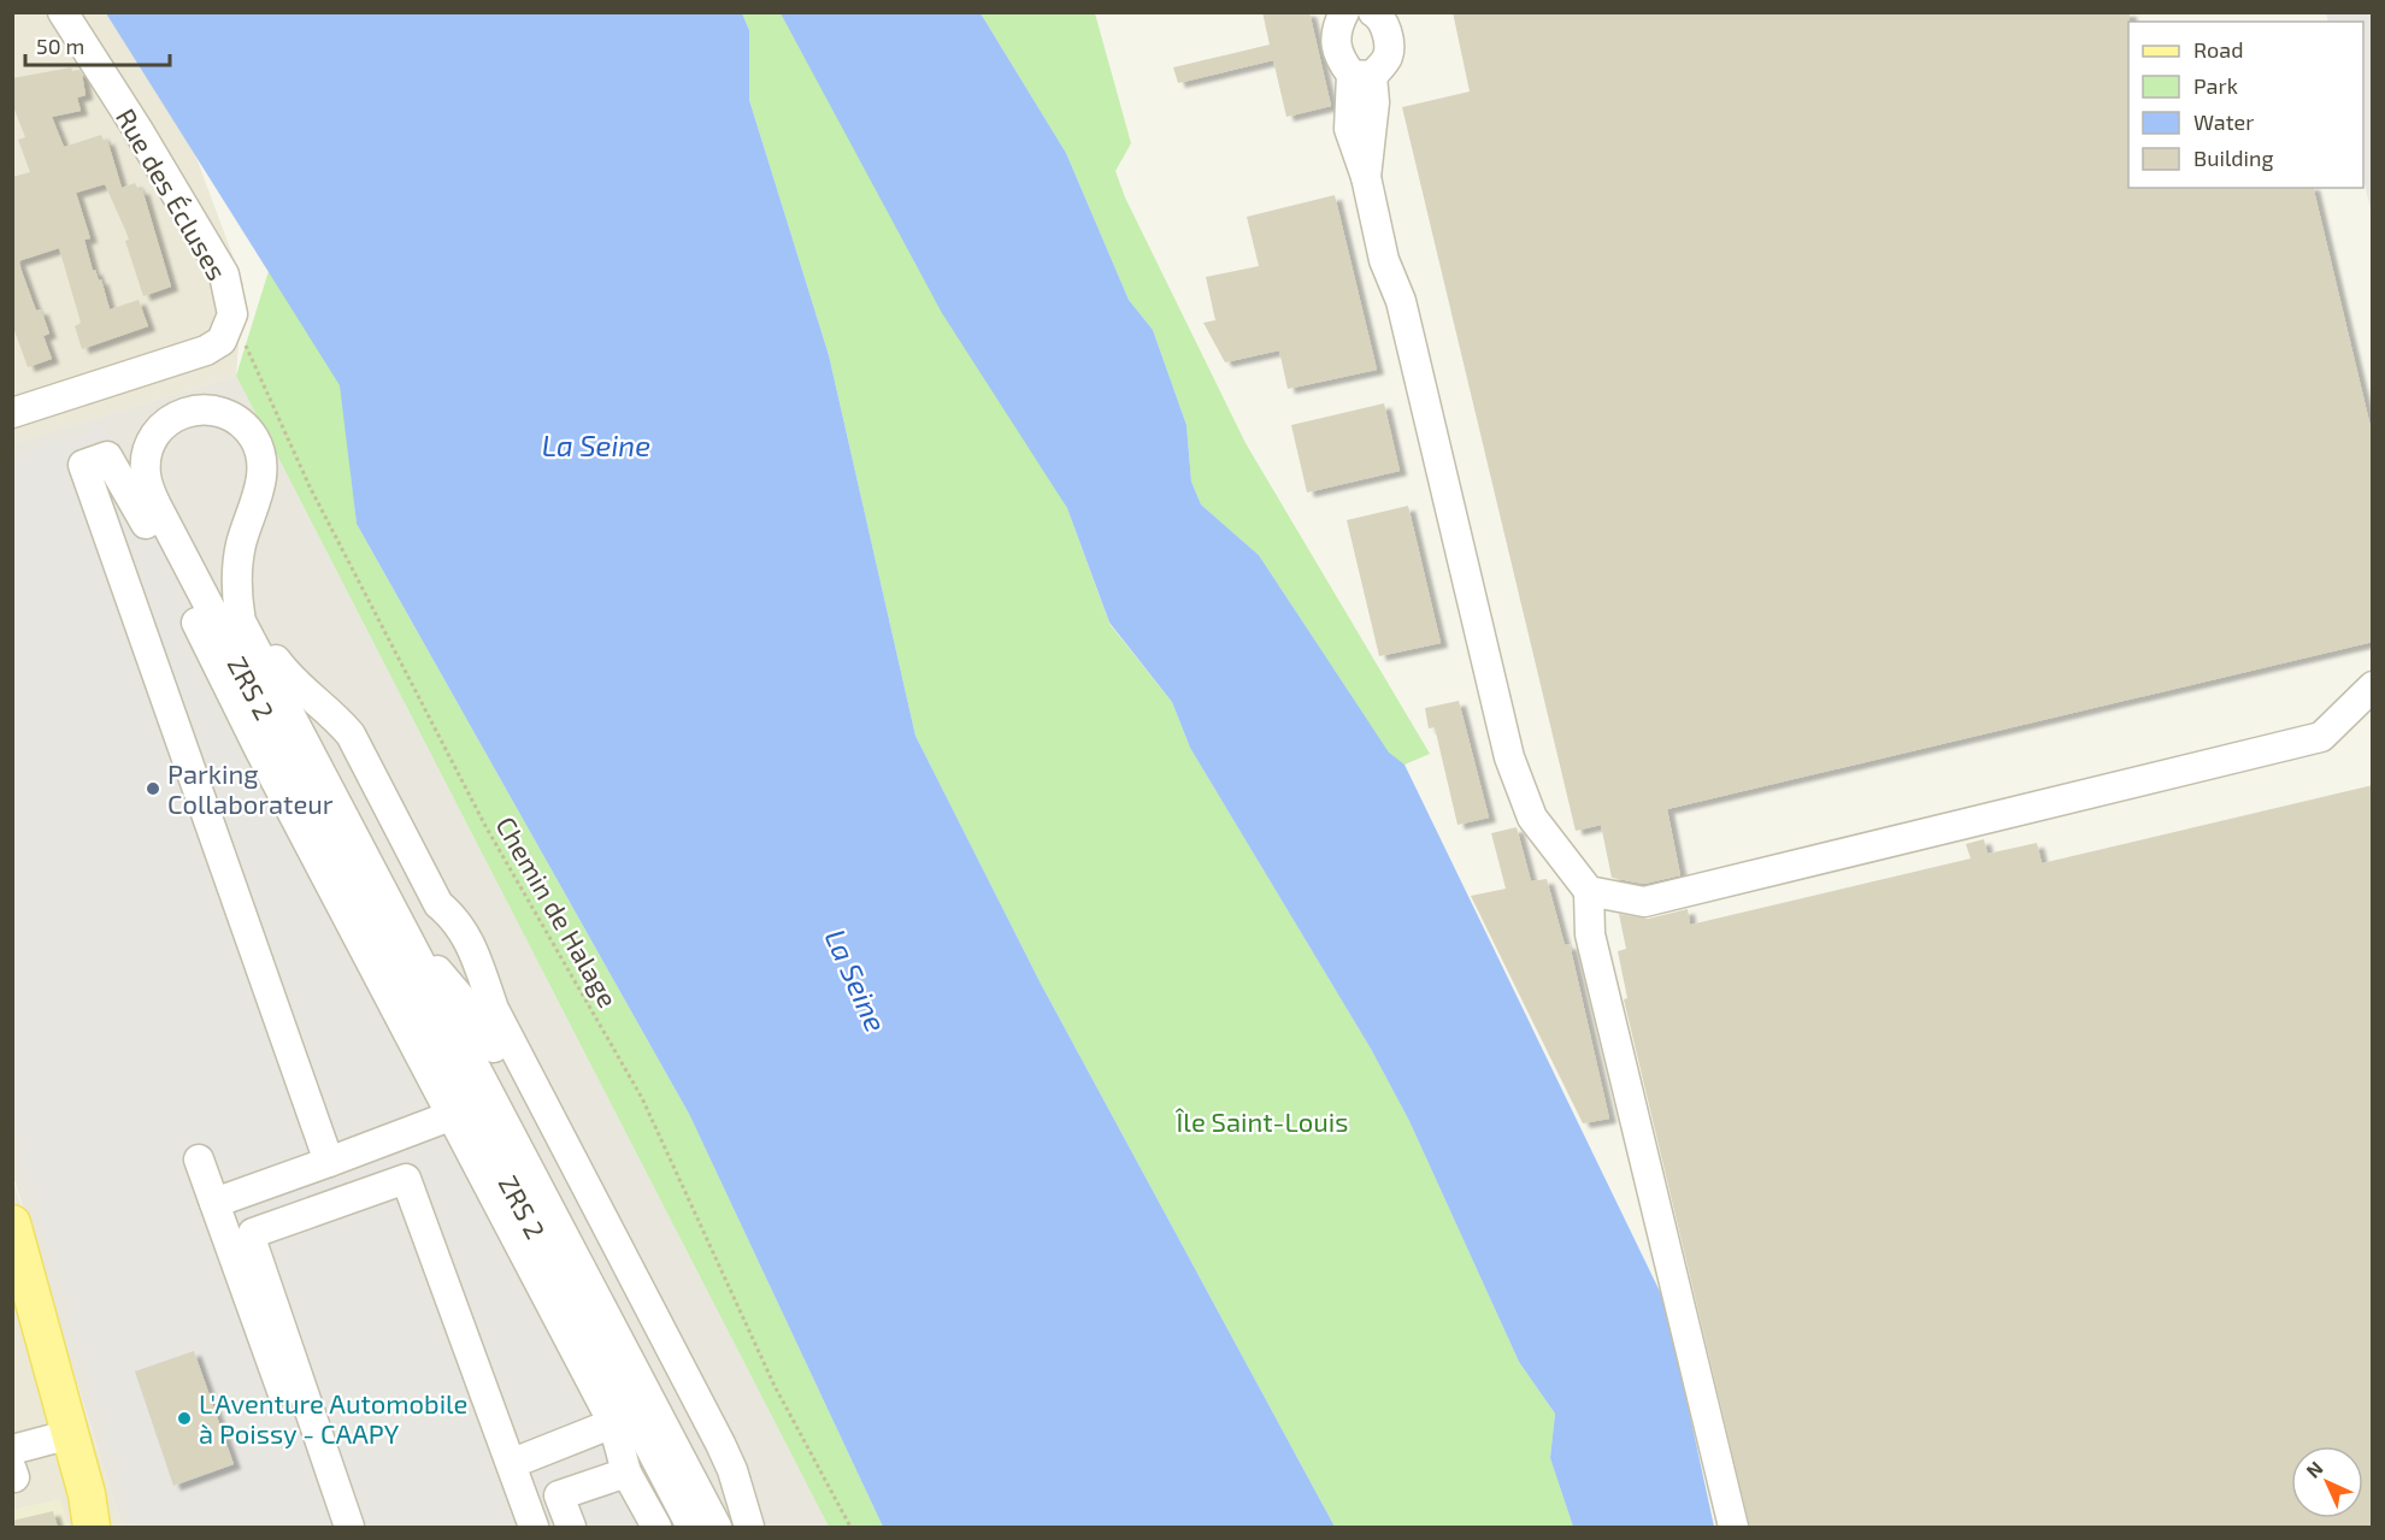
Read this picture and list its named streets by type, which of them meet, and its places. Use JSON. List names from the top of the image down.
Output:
{
  "streets": {
    "street": ["Rue des Écluses", "ZRS 2"],
    "path": ["Chemin de Halage"]
  },
  "crossings": [
    ["Rue des Écluses", "Chemin de Halage"]
  ],
  "water": ["La Seine"],
  "parks": ["Île Saint-Louis"],
  "places": ["Parking Collaborateur", "L'Aventure Automobile à Poissy - CAAPY"],
  "legend": [
    "Road",
    "Park",
    "Water",
    "Building"
  ],
  "scale_bar": "50 m",
  "north": "top left"
}
